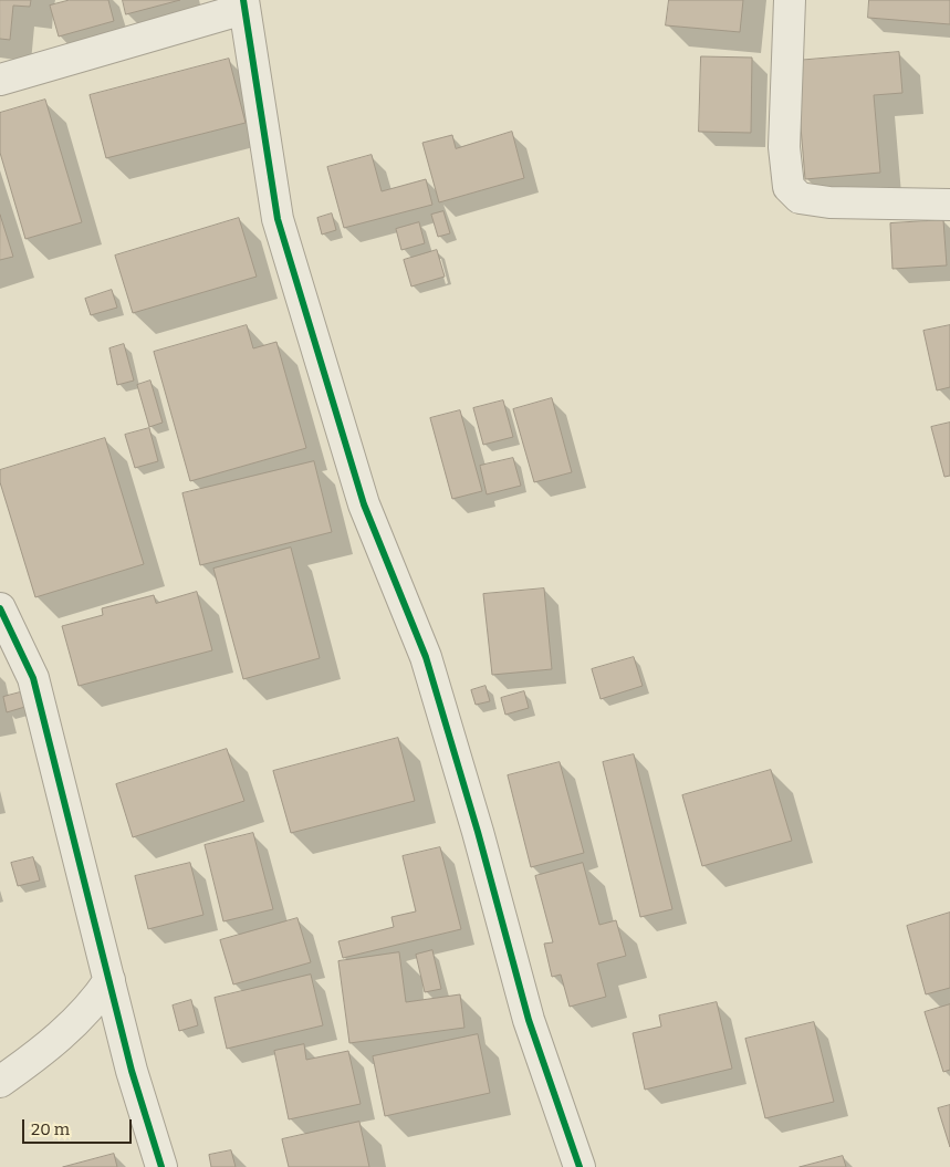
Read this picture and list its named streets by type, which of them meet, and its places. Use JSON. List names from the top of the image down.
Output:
{
  "scale_bar": "20 m"
}
